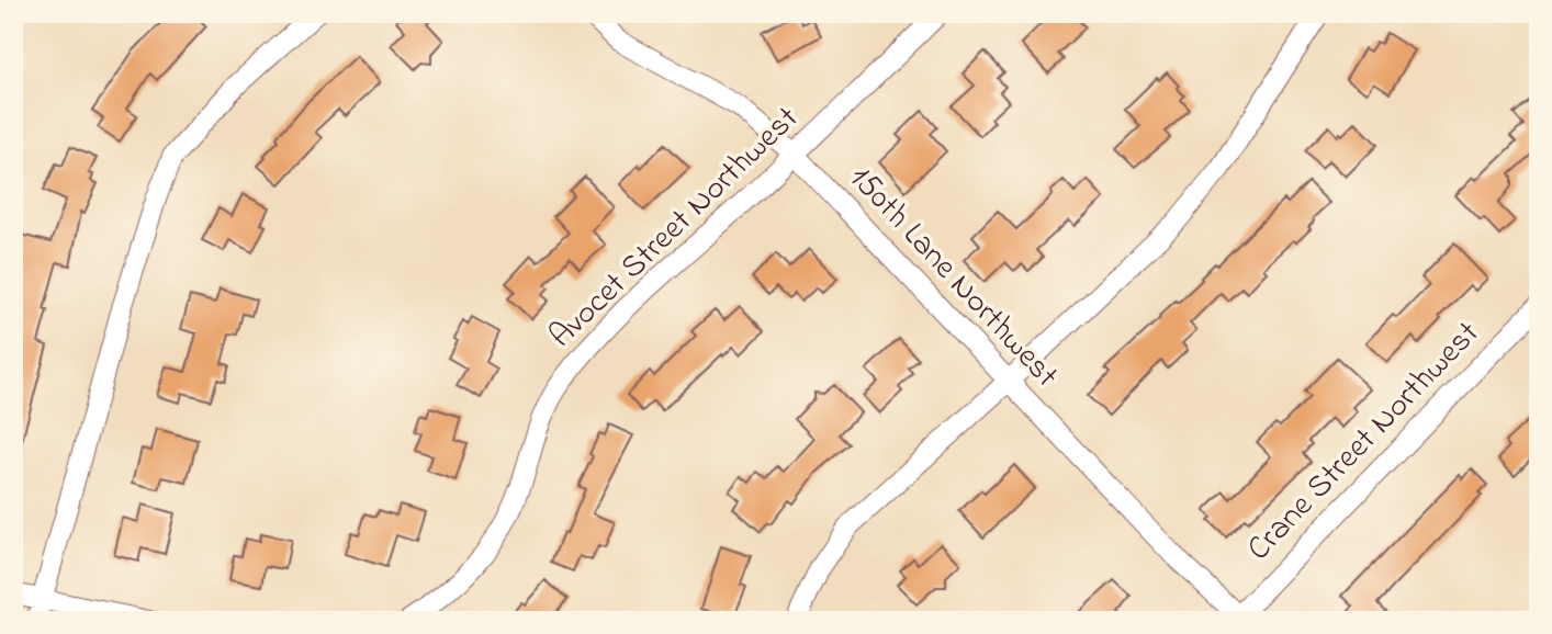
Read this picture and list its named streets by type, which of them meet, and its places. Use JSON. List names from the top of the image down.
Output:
{
  "streets": {
    "street": ["Avocet Street Northwest", "150th Lane Northwest", "Crane Street Northwest"]
  },
  "crossings": [
    ["Avocet Street Northwest", "150th Lane Northwest"],
    ["150th Lane Northwest", "Crane Street Northwest"]
  ]
}
